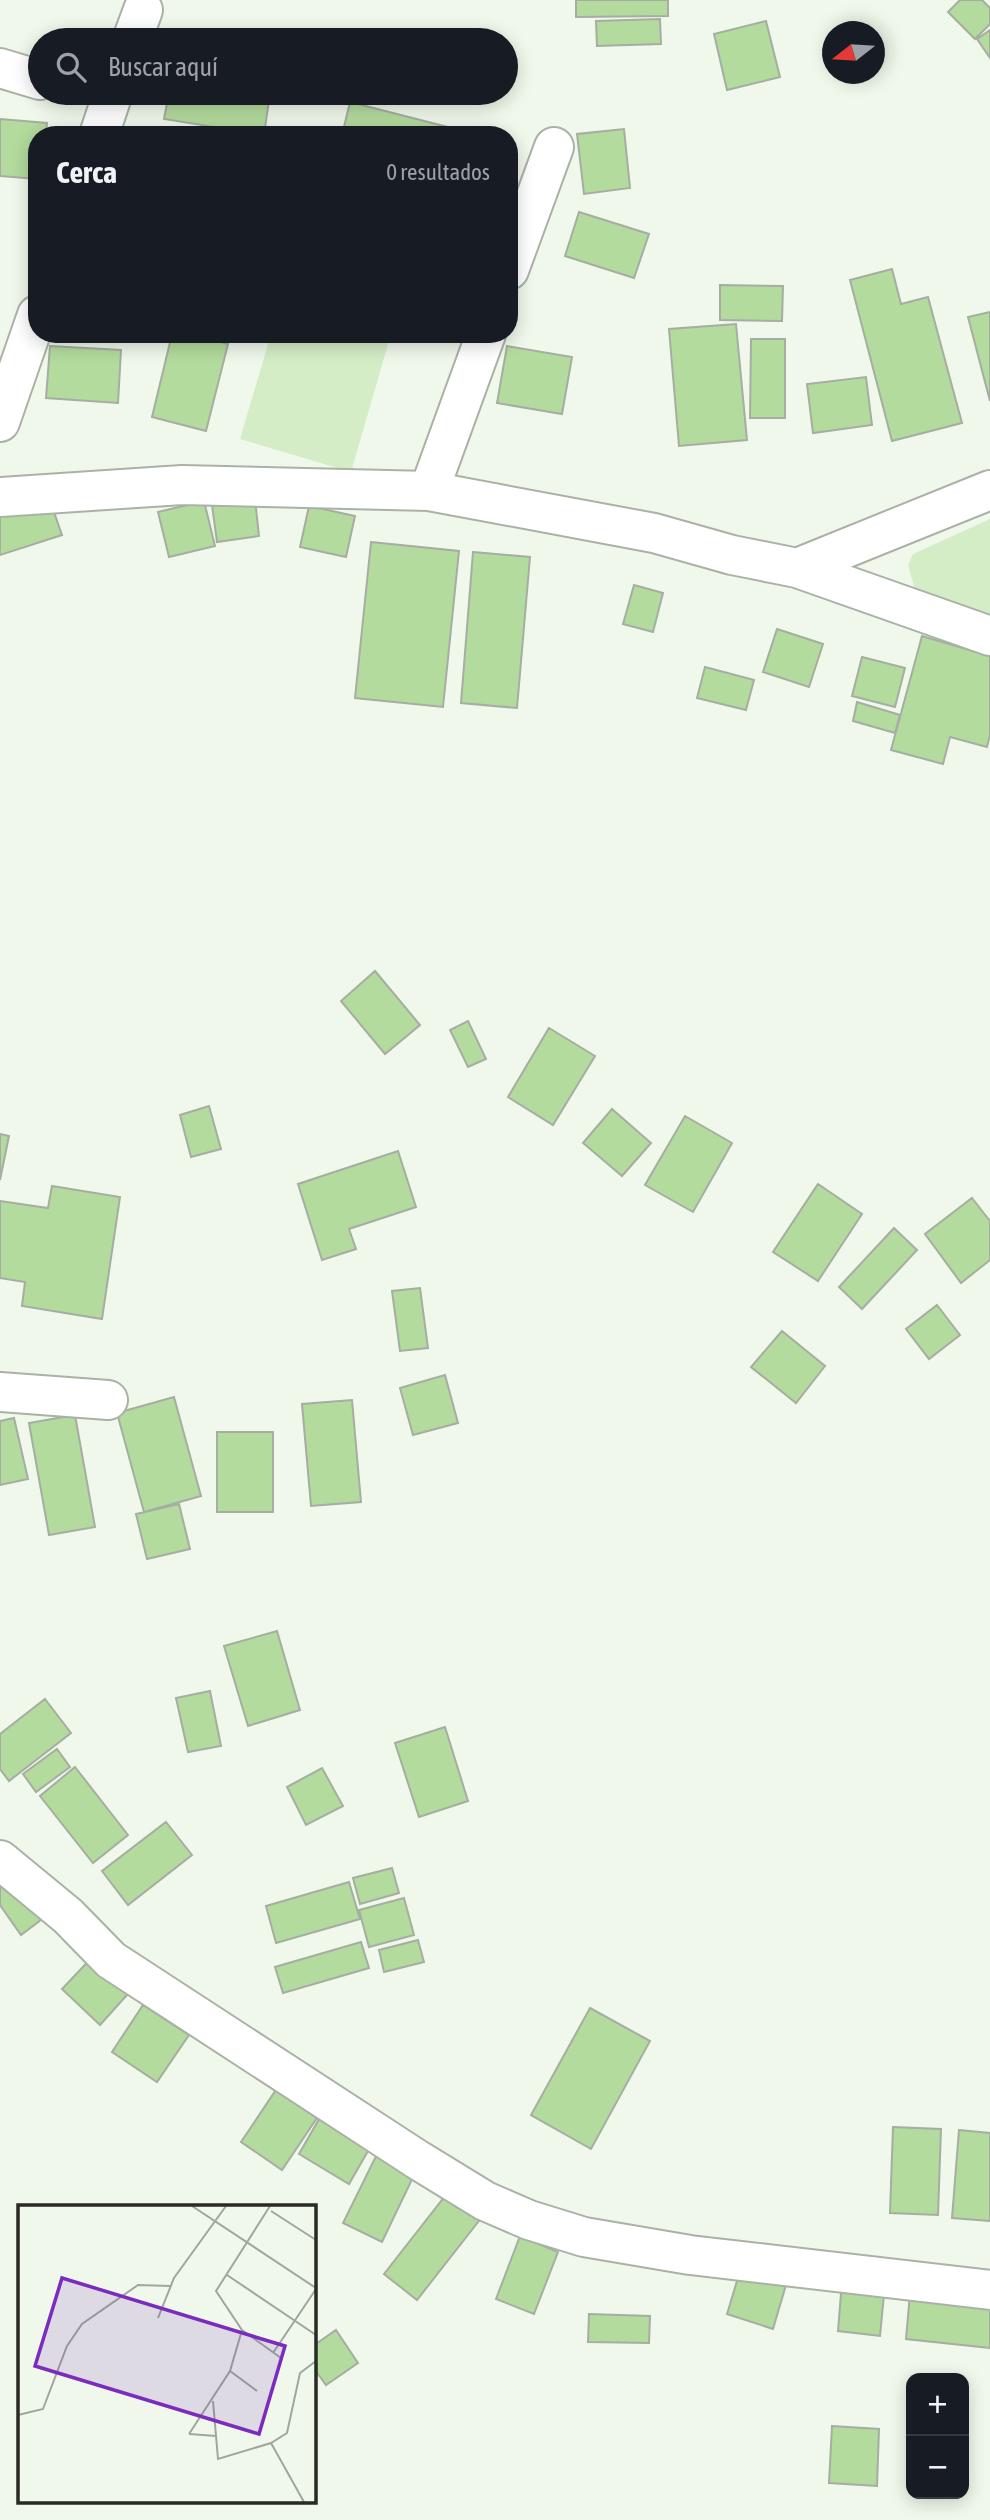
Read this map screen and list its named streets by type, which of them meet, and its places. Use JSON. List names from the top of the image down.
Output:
{
  "north": "left",
  "page": {
    "search": "Buscar aquí",
    "heading": ["Cerca", "0 resultados"],
    "map_buttons": ["+", "−"]
  }
}
